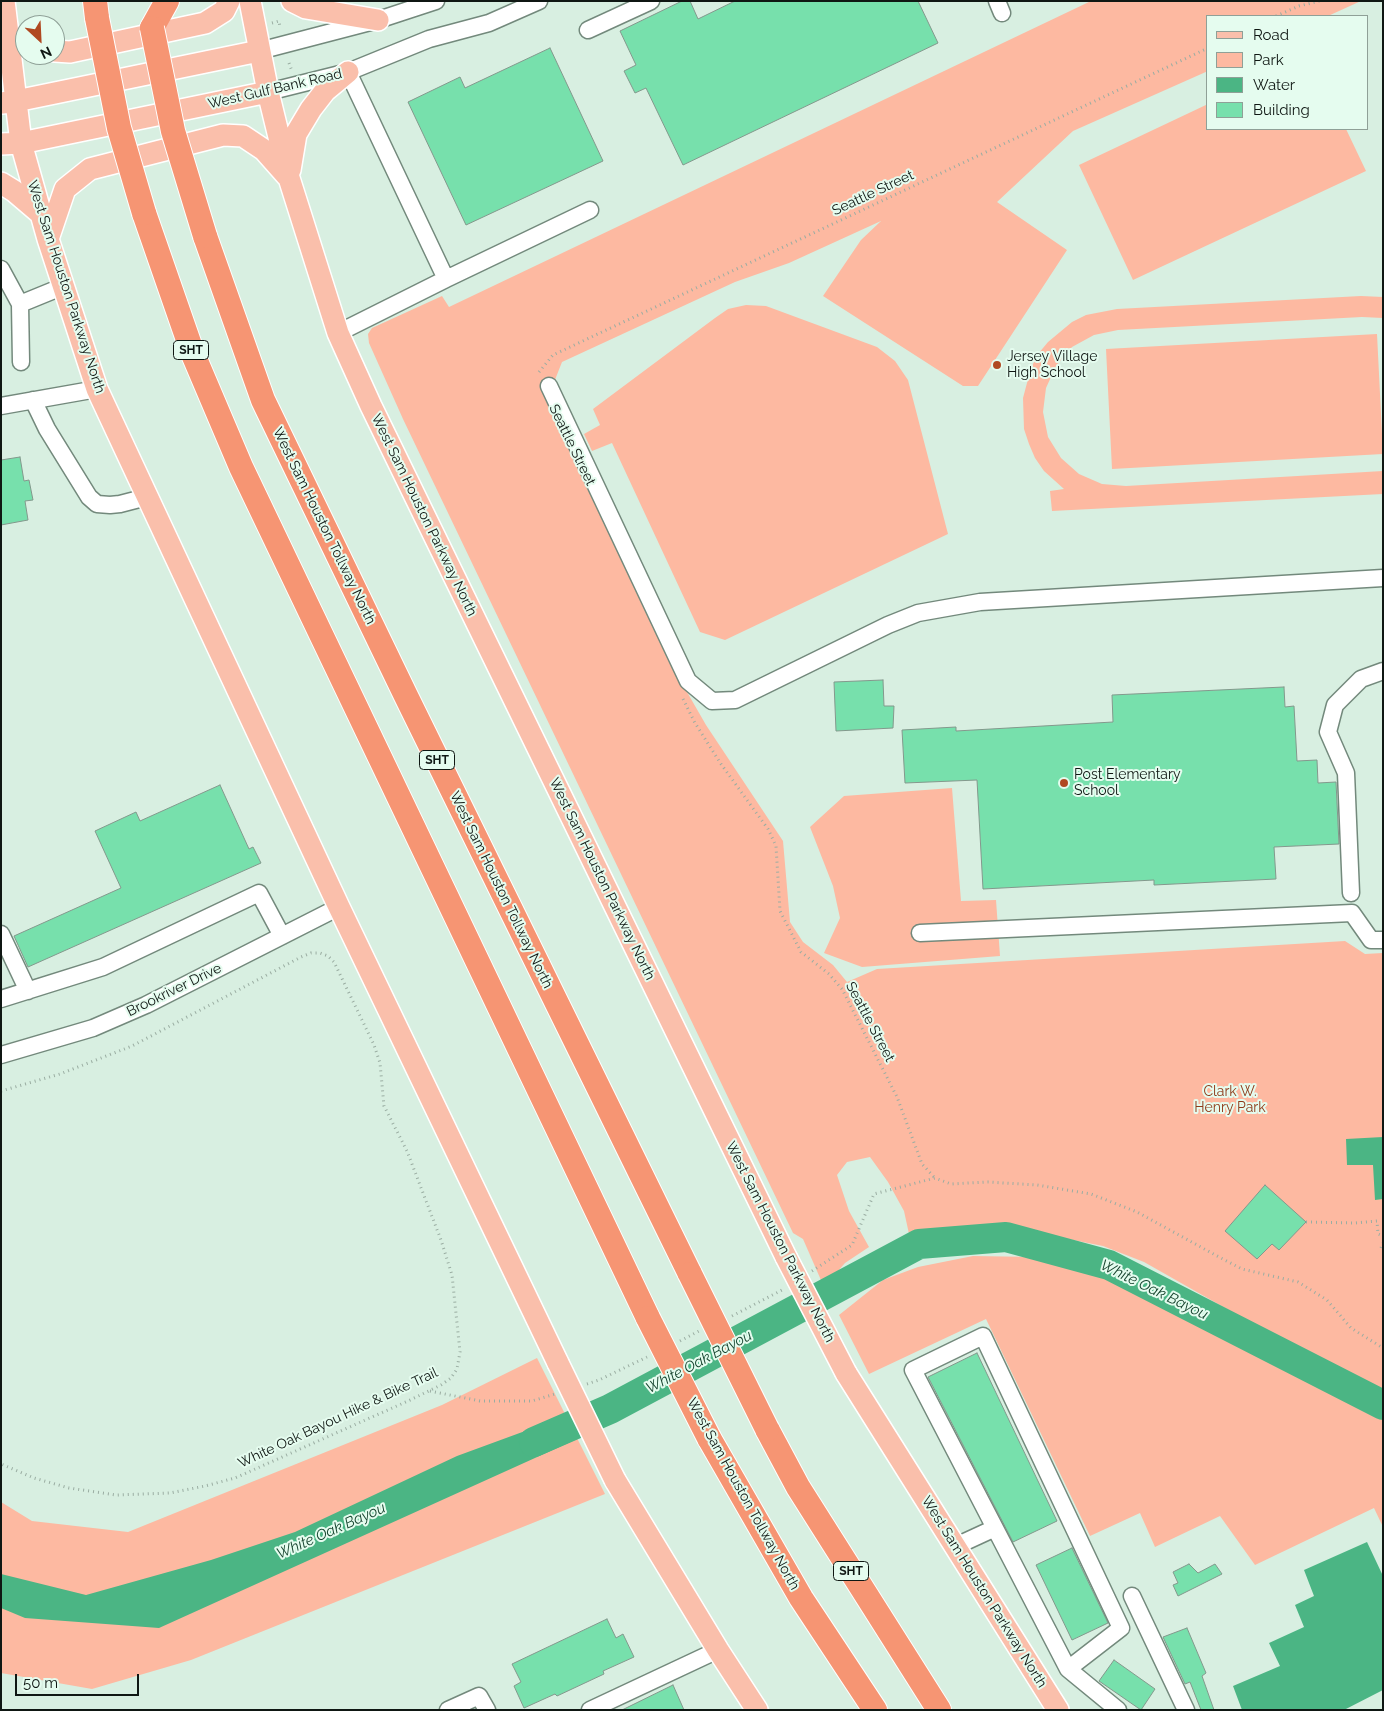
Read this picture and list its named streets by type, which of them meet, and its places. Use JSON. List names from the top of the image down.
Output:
{
  "streets": {
    "highway": ["SHT", "West Sam Houston Tollway North"],
    "main road": ["West Gulf Bank Road", "West Sam Houston Parkway North"],
    "street": ["Brookriver Drive"],
    "path": ["Seattle Street", "White Oak Bayou Hike & Bike Trail"]
  },
  "crossings": [
    ["West Gulf Bank Road", "West Sam Houston Parkway North"],
    ["West Sam Houston Parkway North", "Brookriver Drive"]
  ],
  "water": ["White Oak Bayou"],
  "parks": ["Clark W. Henry Park"],
  "places": ["Jersey Village High School", "Post Elementary School"],
  "legend": [
    "Road",
    "Park",
    "Water",
    "Building"
  ],
  "scale_bar": "50 m",
  "north": "bottom right"
}
